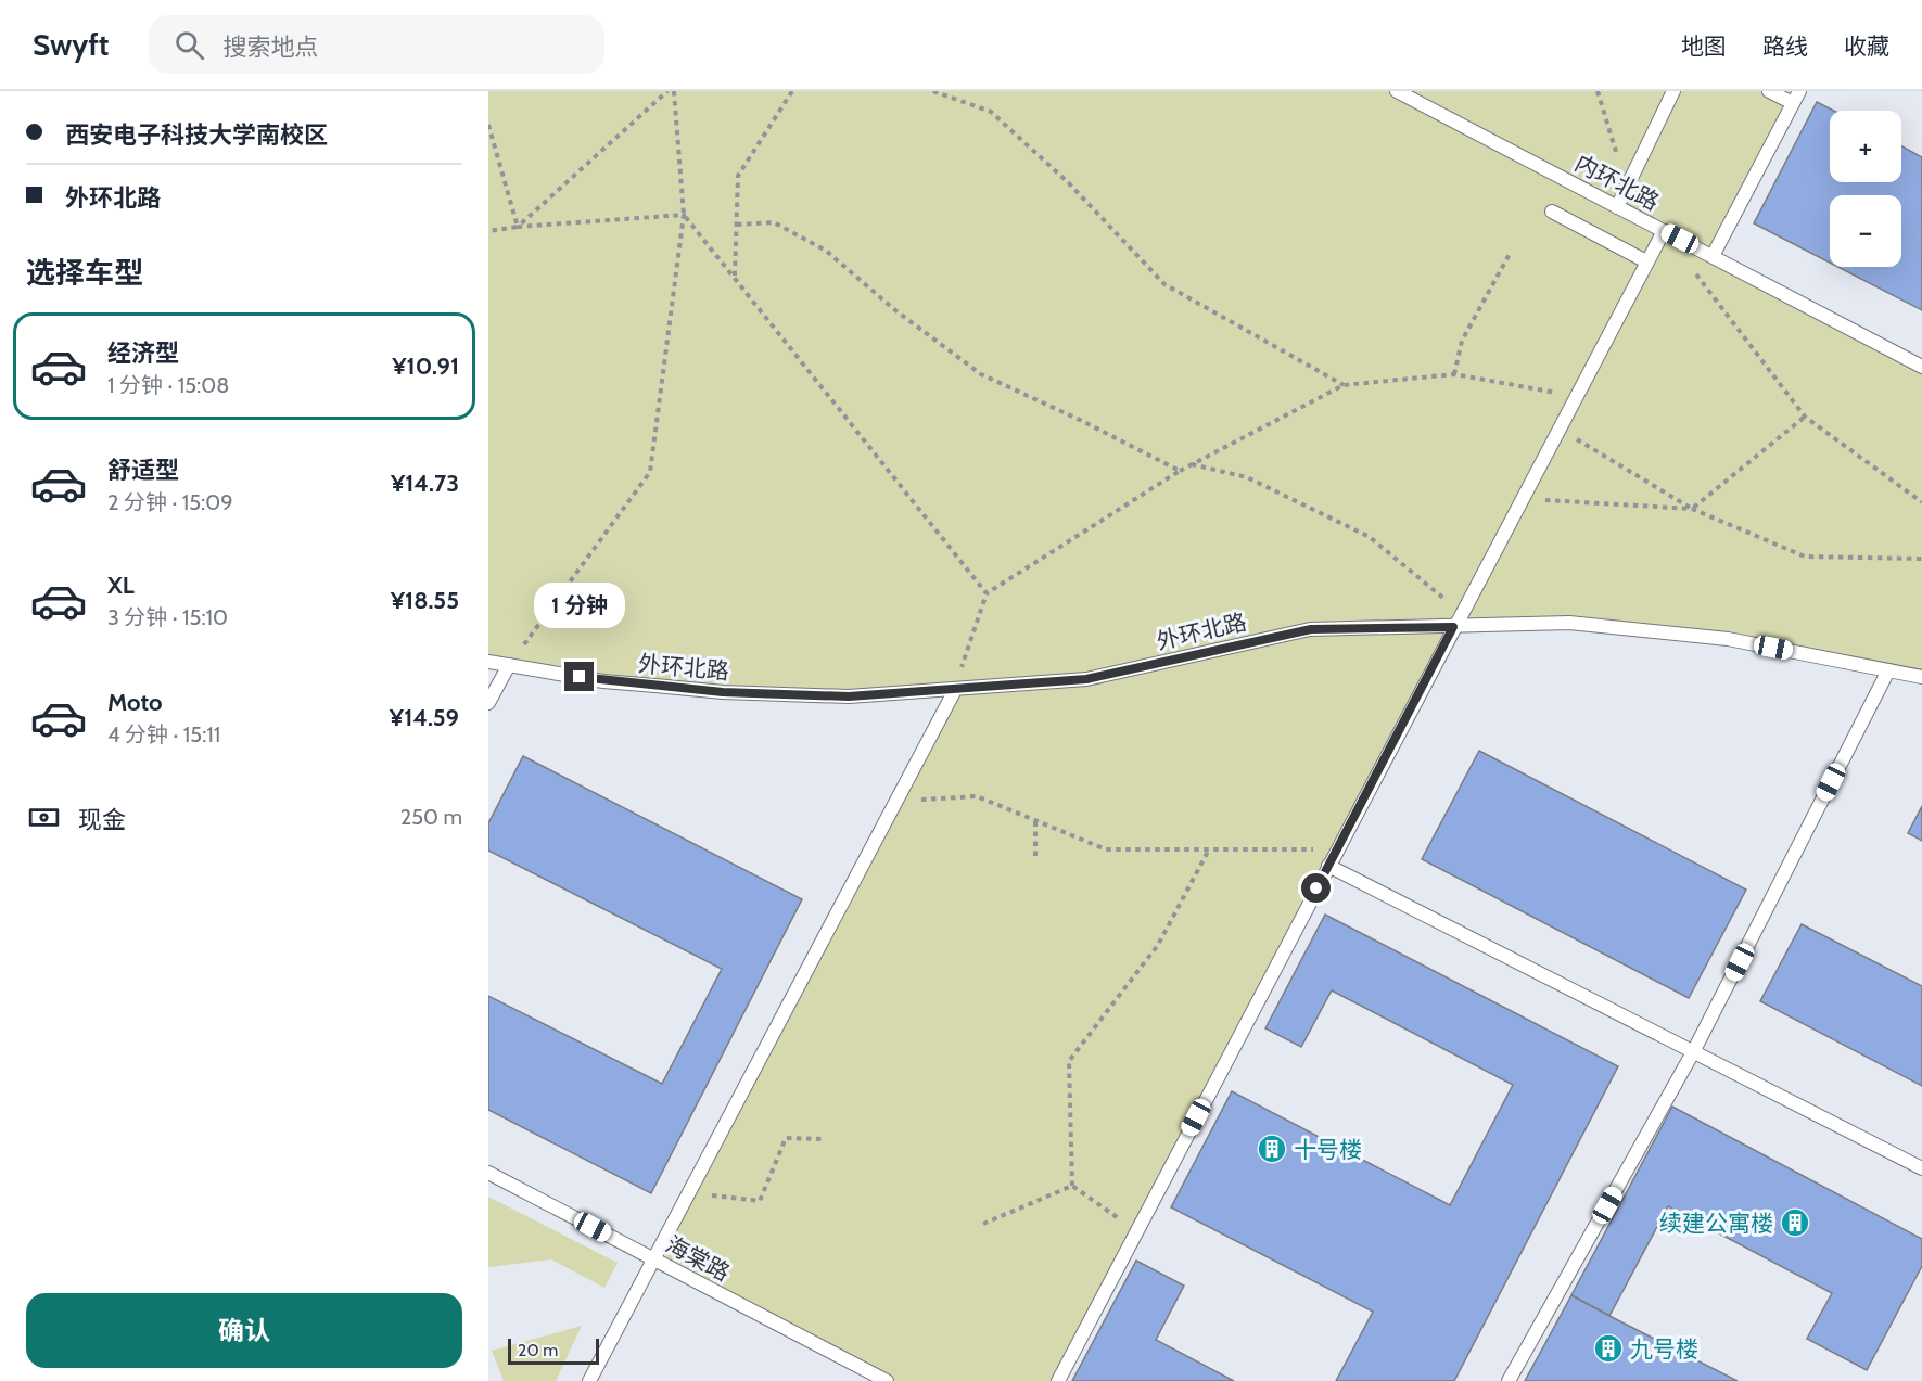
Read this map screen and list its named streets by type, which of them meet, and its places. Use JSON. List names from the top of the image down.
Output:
{
  "streets": {
    "lane": ["内环北路", "外环北路", "海棠路"]
  },
  "places": {
    "building": ["十号楼", "续建公寓楼", "九号楼"]
  },
  "scale_bar": "20 m",
  "page": {
    "header": "Swyft",
    "search": "搜索地点",
    "nav": ["地图", "路线", "收藏"],
    "banner": ["西安电子科技大学南校区", "外环北路"],
    "map_buttons": ["+", "−"],
    "heading": "选择车型",
    "list": [
      {
        "name": "经济型",
        "note": "1 分钟 · 15:08",
        "value": "¥10.91"
      },
      {
        "name": "舒适型",
        "note": "2 分钟 · 15:09",
        "value": "¥14.73"
      },
      {
        "name": "XL",
        "note": "3 分钟 · 15:10",
        "value": "¥18.55"
      },
      {
        "name": "Moto",
        "note": "4 分钟 · 15:11",
        "value": "¥14.59"
      }
    ],
    "bubble": "1 分钟",
    "pay": ["现金", "250 m"],
    "buttons": "确认",
    "scale": "20 m"
  }
}
